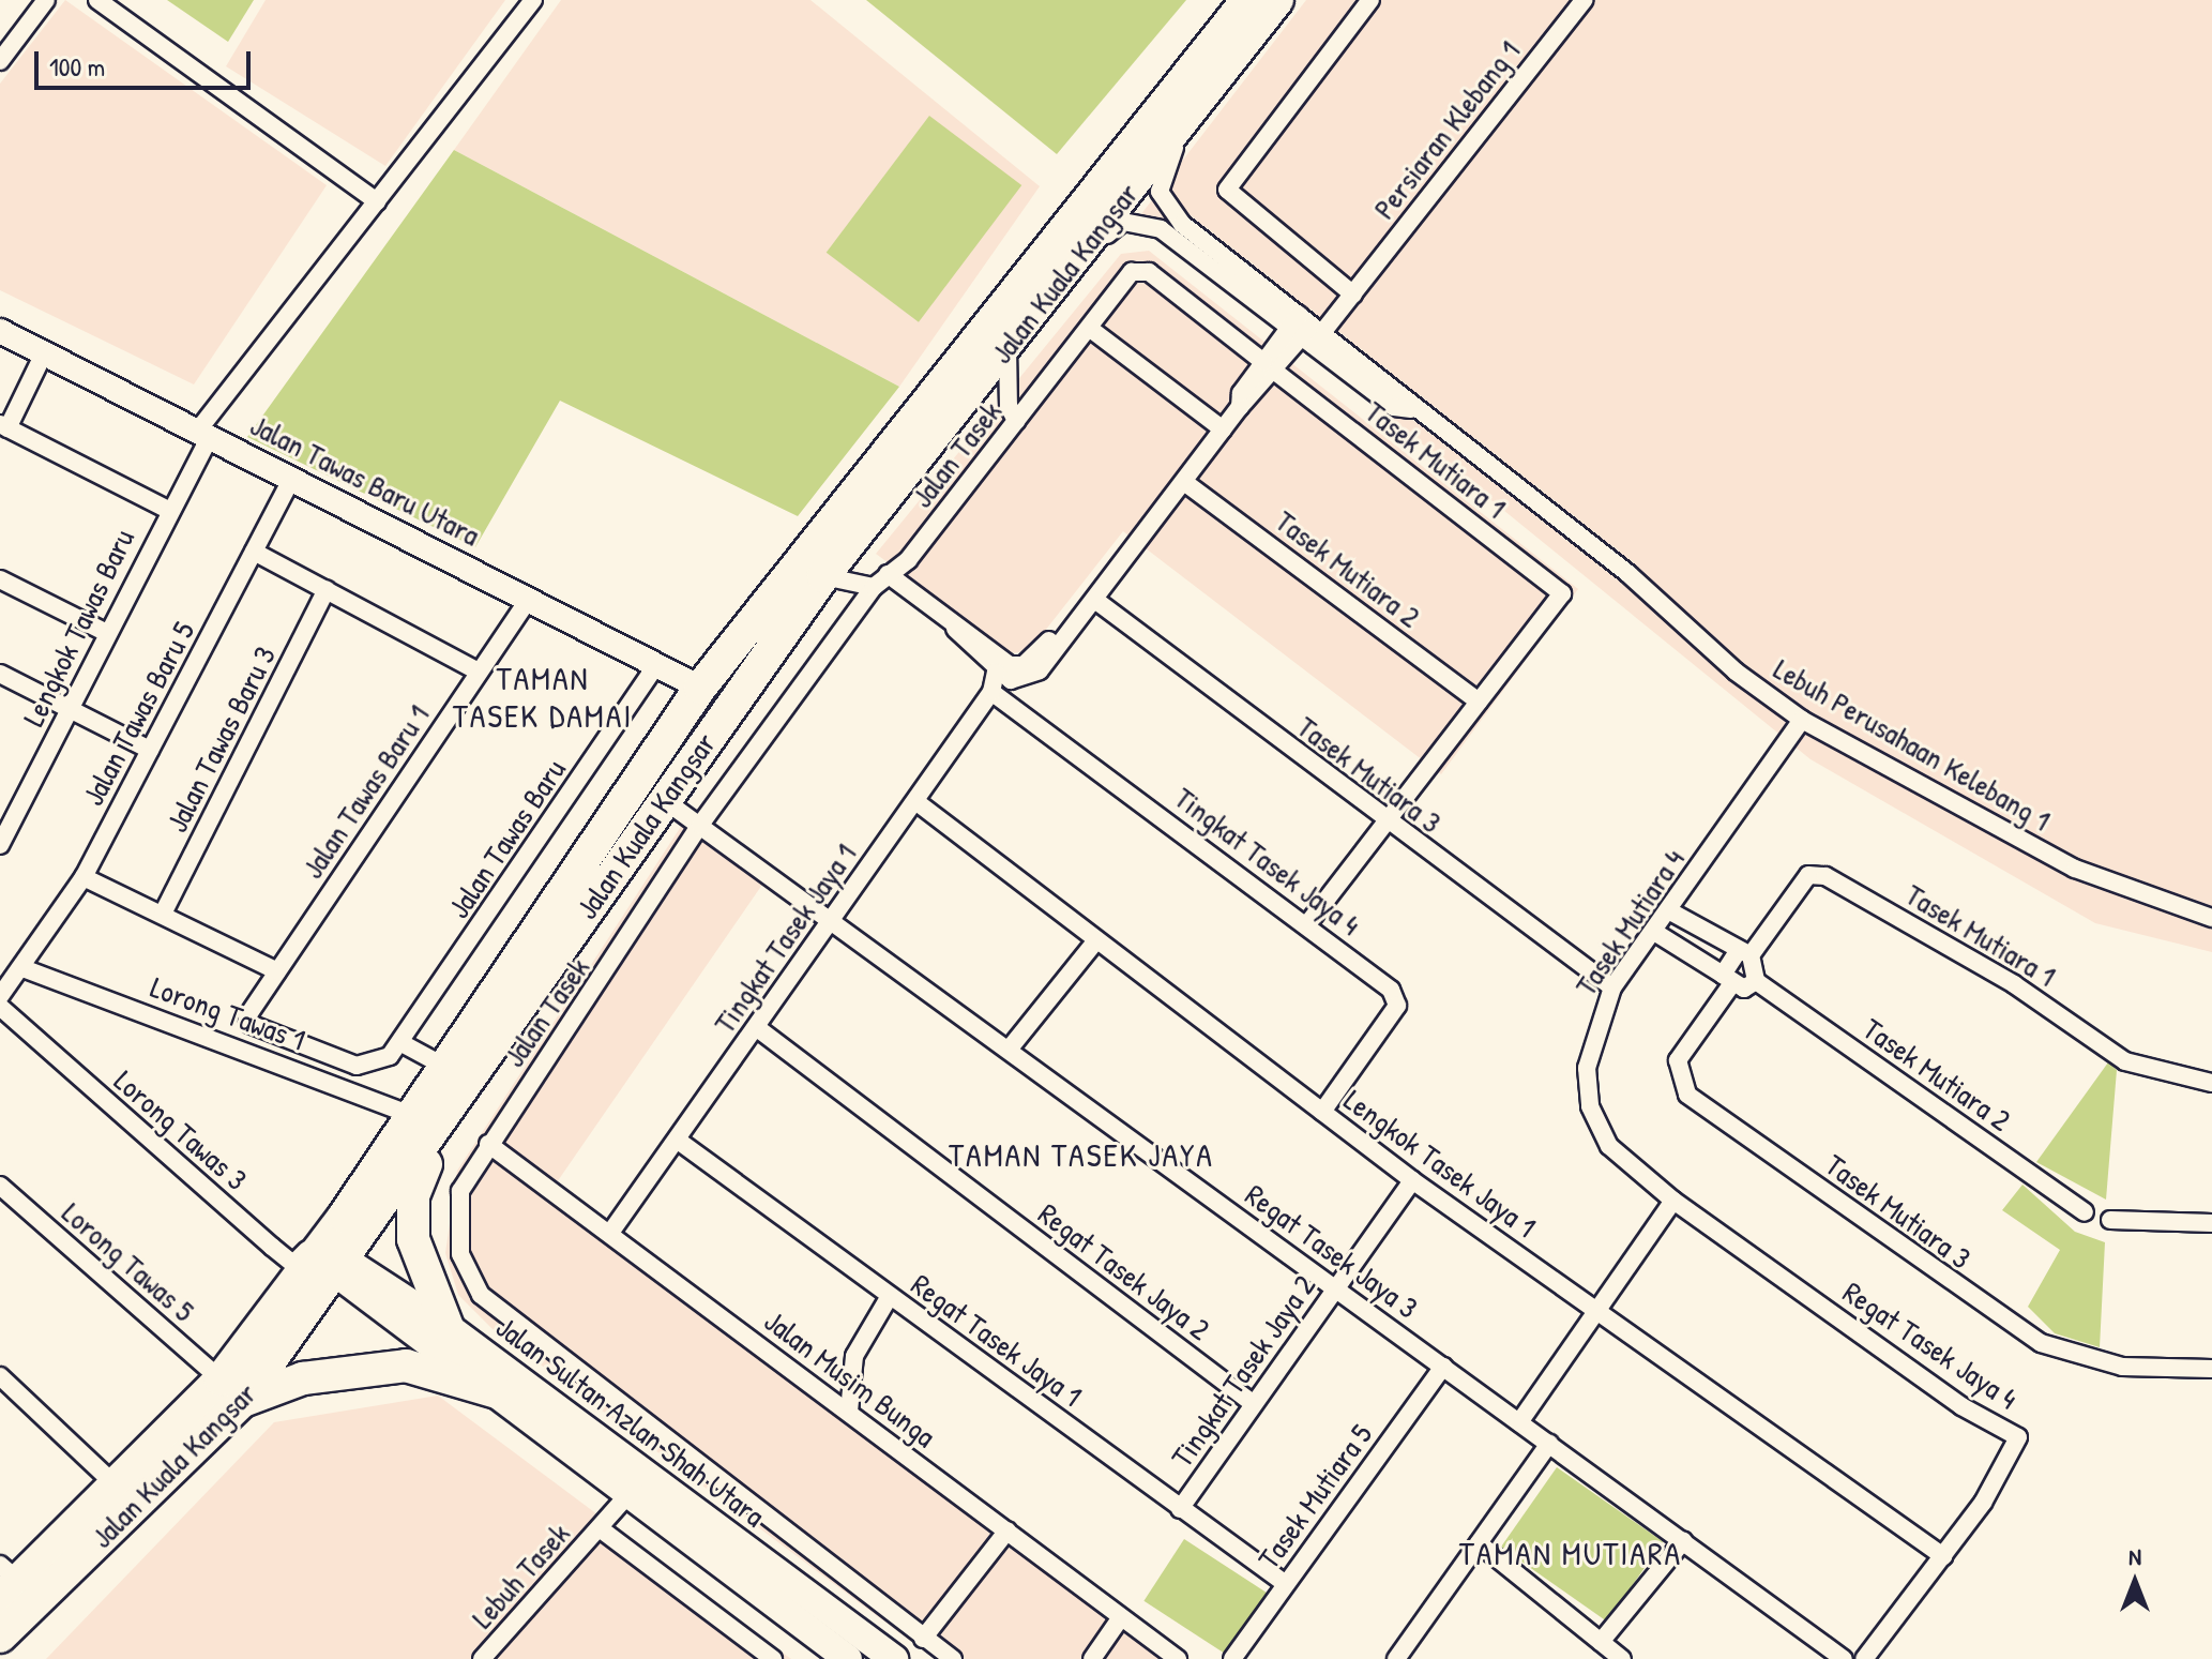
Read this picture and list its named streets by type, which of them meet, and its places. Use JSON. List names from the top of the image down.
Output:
{
  "streets": {
    "highway": ["Jalan Kuala Kangsar"],
    "main road": ["Jalan Sultan Azlan Shah Utara"],
    "street": [
      "Persiaran Klebang 1",
      "Jalan Tasek",
      "Tasek Mutiara 1",
      "Jalan Tawas Baru Utara",
      "Tasek Mutiara 2",
      "Lengkok Tawas Baru",
      "Jalan Tawas Baru 5",
      "Jalan Tawas Baru 3",
      "Lebuh Perusahaan Kelebang 1",
      "Tasek Mutiara 3",
      "Jalan Tawas Baru 1",
      "Jalan Tawas Baru",
      "Tingkat Tasek Jaya 4",
      "Tasek Mutiara 4",
      "Tingkat Tasek Jaya 1",
      "Lorong Tawas 1",
      "Lorong Tawas 3",
      "Lengkok Tasek Jaya 1",
      "Regat Tasek Jaya 3",
      "Lorong Tawas 5",
      "Regat Tasek Jaya 2",
      "Regat Tasek Jaya 1",
      "Regat Tasek Jaya 4",
      "Tingkat Tasek Jaya 2",
      "Jalan Musim Bunga",
      "Tasek Mutiara 5",
      "Lebuh Tasek"
    ]
  },
  "crossings": [
    ["Persiaran Klebang 1", "Tasek Mutiara 1"],
    ["Persiaran Klebang 1", "Lebuh Perusahaan Kelebang 1"],
    ["Jalan Kuala Kangsar", "Jalan Tawas Baru Utara"],
    ["Jalan Kuala Kangsar", "Lebuh Perusahaan Kelebang 1"],
    ["Jalan Kuala Kangsar", "Lorong Tawas 1"],
    ["Jalan Kuala Kangsar", "Lorong Tawas 3"],
    ["Jalan Kuala Kangsar", "Regat Tasek Jaya 3"],
    ["Jalan Kuala Kangsar", "Lorong Tawas 5"],
    ["Jalan Kuala Kangsar", "Jalan Sultan Azlan Shah Utara"],
    ["Jalan Tasek", "Tasek Mutiara 1"],
    ["Jalan Tasek", "Regat Tasek Jaya 3"],
    ["Jalan Tasek", "Jalan Musim Bunga"],
    ["Tasek Mutiara 1", "Tasek Mutiara 2"],
    ["Jalan Tawas Baru Utara", "Lengkok Tawas Baru"],
    ["Jalan Tawas Baru Utara", "Jalan Tawas Baru 5"],
    ["Jalan Tawas Baru Utara", "Jalan Tawas Baru 1"],
    ["Jalan Tawas Baru Utara", "Jalan Tawas Baru"],
    ["Jalan Tawas Baru 5", "Lorong Tawas 1"],
    ["Lebuh Perusahaan Kelebang 1", "Tasek Mutiara 4"],
    ["Tasek Mutiara 3", "Tasek Mutiara 4"],
    ["Jalan Tawas Baru 1", "Jalan Tawas Baru"],
    ["Tingkat Tasek Jaya 4", "Tingkat Tasek Jaya 1"],
    ["Tingkat Tasek Jaya 4", "Lengkok Tasek Jaya 1"],
    ["Tasek Mutiara 4", "Regat Tasek Jaya 4"],
    ["Tingkat Tasek Jaya 1", "Lengkok Tasek Jaya 1"],
    ["Tingkat Tasek Jaya 1", "Regat Tasek Jaya 3"],
    ["Tingkat Tasek Jaya 1", "Regat Tasek Jaya 2"],
    ["Tingkat Tasek Jaya 1", "Regat Tasek Jaya 1"],
    ["Tingkat Tasek Jaya 1", "Jalan Musim Bunga"],
    ["Lorong Tawas 3", "Jalan Sultan Azlan Shah Utara"],
    ["Lengkok Tasek Jaya 1", "Regat Tasek Jaya 4"],
    ["Lengkok Tasek Jaya 1", "Tingkat Tasek Jaya 2"],
    ["Regat Tasek Jaya 3", "Tingkat Tasek Jaya 2"],
    ["Regat Tasek Jaya 3", "Tasek Mutiara 5"],
    ["Regat Tasek Jaya 2", "Tingkat Tasek Jaya 2"],
    ["Regat Tasek Jaya 1", "Tingkat Tasek Jaya 2"],
    ["Regat Tasek Jaya 1", "Tasek Mutiara 5"],
    ["Jalan Sultan Azlan Shah Utara", "Lebuh Tasek"]
  ],
  "districts": ["TAMAN TASEK DAMAI", "TAMAN TASEK JAYA", "TAMAN MUTIARA"],
  "scale_bar": "100 m",
  "north": "top"
}
